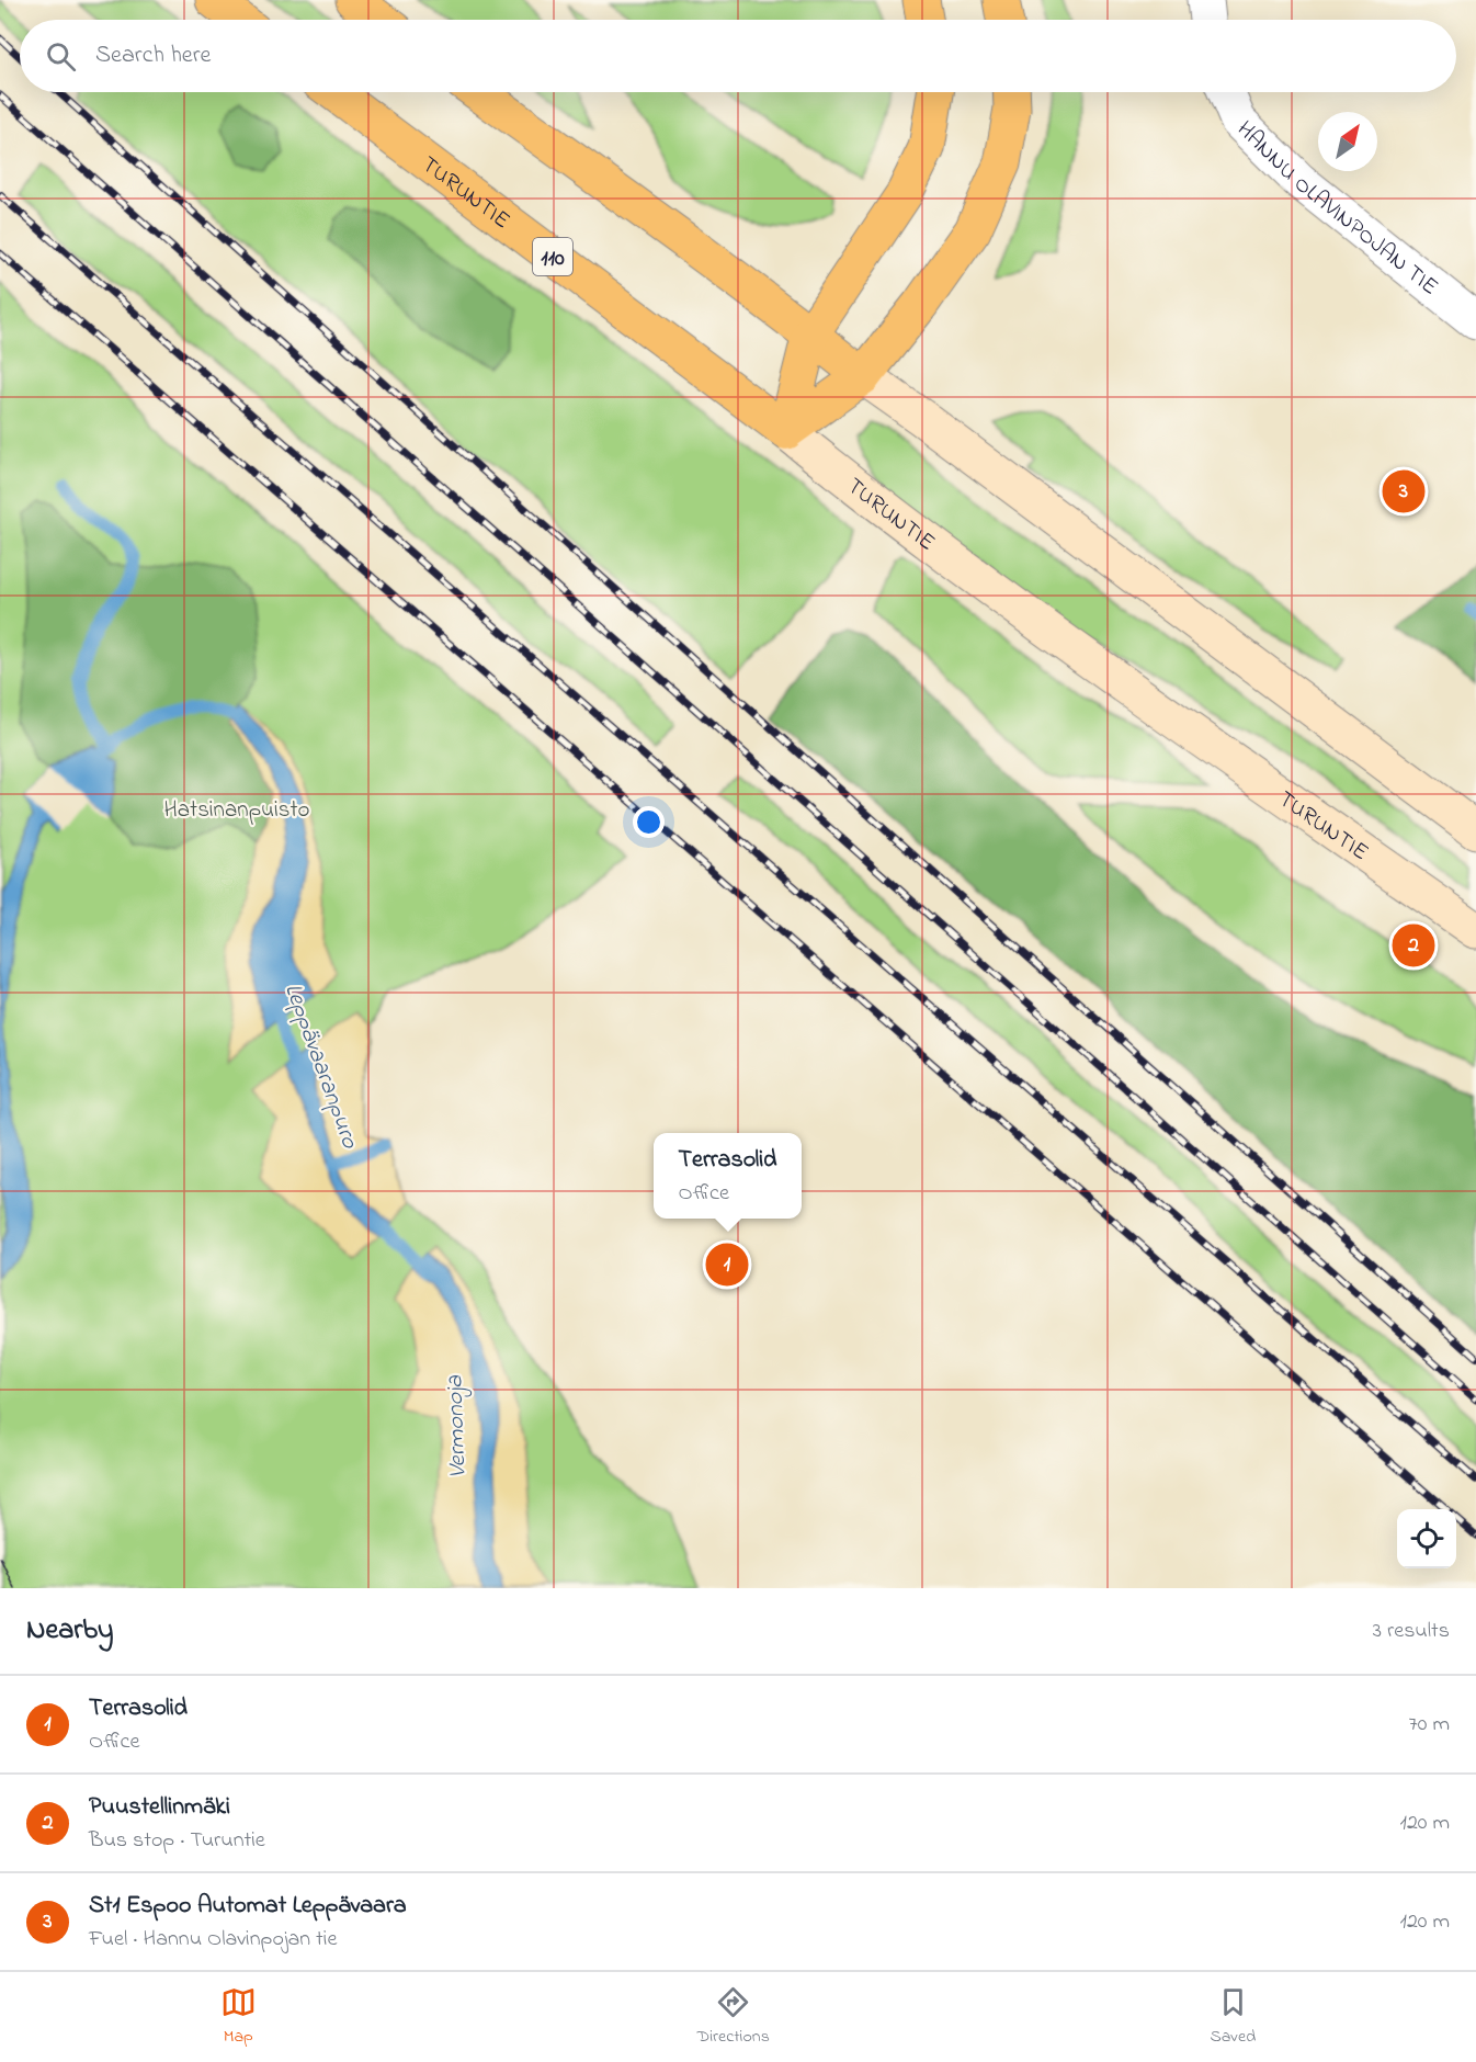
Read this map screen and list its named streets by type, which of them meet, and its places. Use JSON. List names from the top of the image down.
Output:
{
  "streets": {
    "main road": ["TURUNTIE", "110"],
    "street": ["HANNU OLAVINPOJAN TIE"]
  },
  "water": ["Leppävaaranpuro", "Vermonoja"],
  "parks": ["Hatsinanpuisto"],
  "north": "top right",
  "page": {
    "search": "Search here",
    "pins": ["3", "2", "1"],
    "popup": ["Terrasolid", "Office"],
    "heading": ["Nearby", "3 results"],
    "list": [
      {
        "mark": "1",
        "name": "Terrasolid",
        "note": "Office",
        "value": "70 m"
      },
      {
        "mark": "2",
        "name": "Puustellinmäki",
        "note": "Bus stop · Turuntie",
        "value": "120 m"
      },
      {
        "mark": "3",
        "name": "St1 Espoo Automat Leppävaara",
        "note": "Fuel · Hannu Olavinpojan tie",
        "value": "120 m"
      }
    ],
    "nav": ["Map", "Directions", "Saved"]
  }
}
